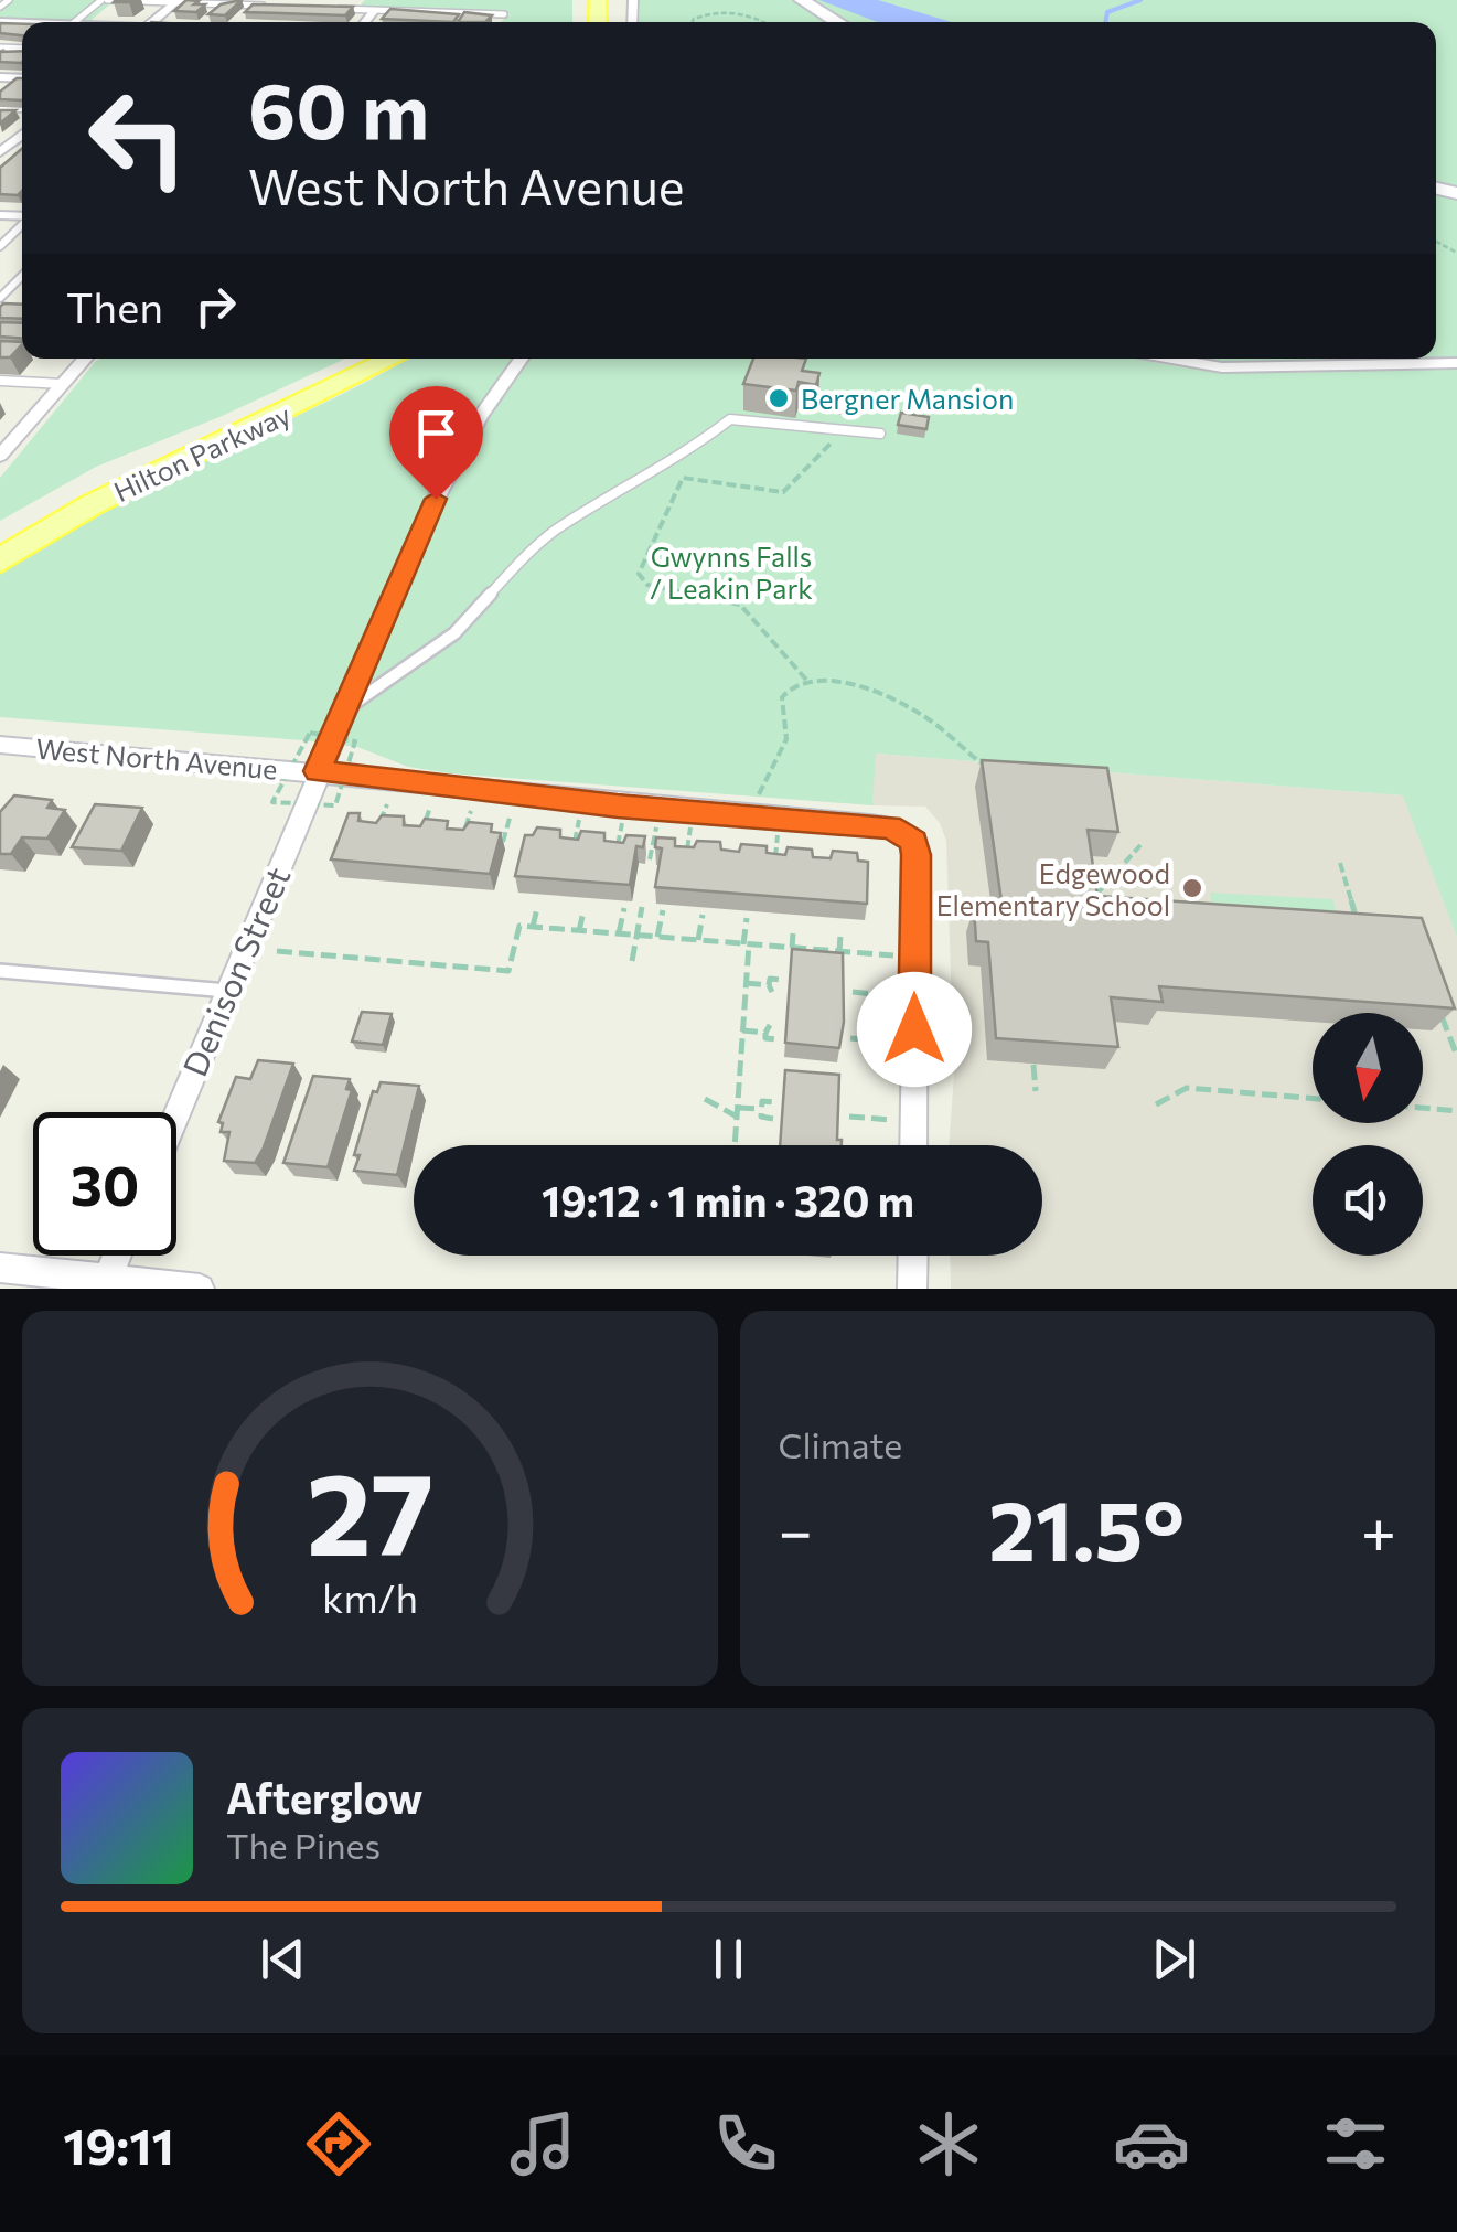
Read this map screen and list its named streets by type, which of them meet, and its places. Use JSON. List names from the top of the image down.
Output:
{
  "streets": {
    "main road": ["Hilton Parkway"],
    "street": ["West North Avenue", "Denison Street"]
  },
  "crossings": [
    ["West North Avenue", "Denison Street"]
  ],
  "parks": ["Gwynns Falls / Leakin Park"],
  "places": ["Bergner Mansion", "Edgewood Elementary School"],
  "north": "bottom",
  "page": {
    "turn": ["60 m", "West North Avenue"],
    "then": "Then",
    "limit": "30",
    "trip": "19:12 · 1 min · 320 m",
    "tile": "Climate",
    "heat": ["−", "21.5°", "+"],
    "song": ["Afterglow", "The Pines"],
    "tabs": "19:11",
    "gauge": ["27", "km/h"]
  }
}
